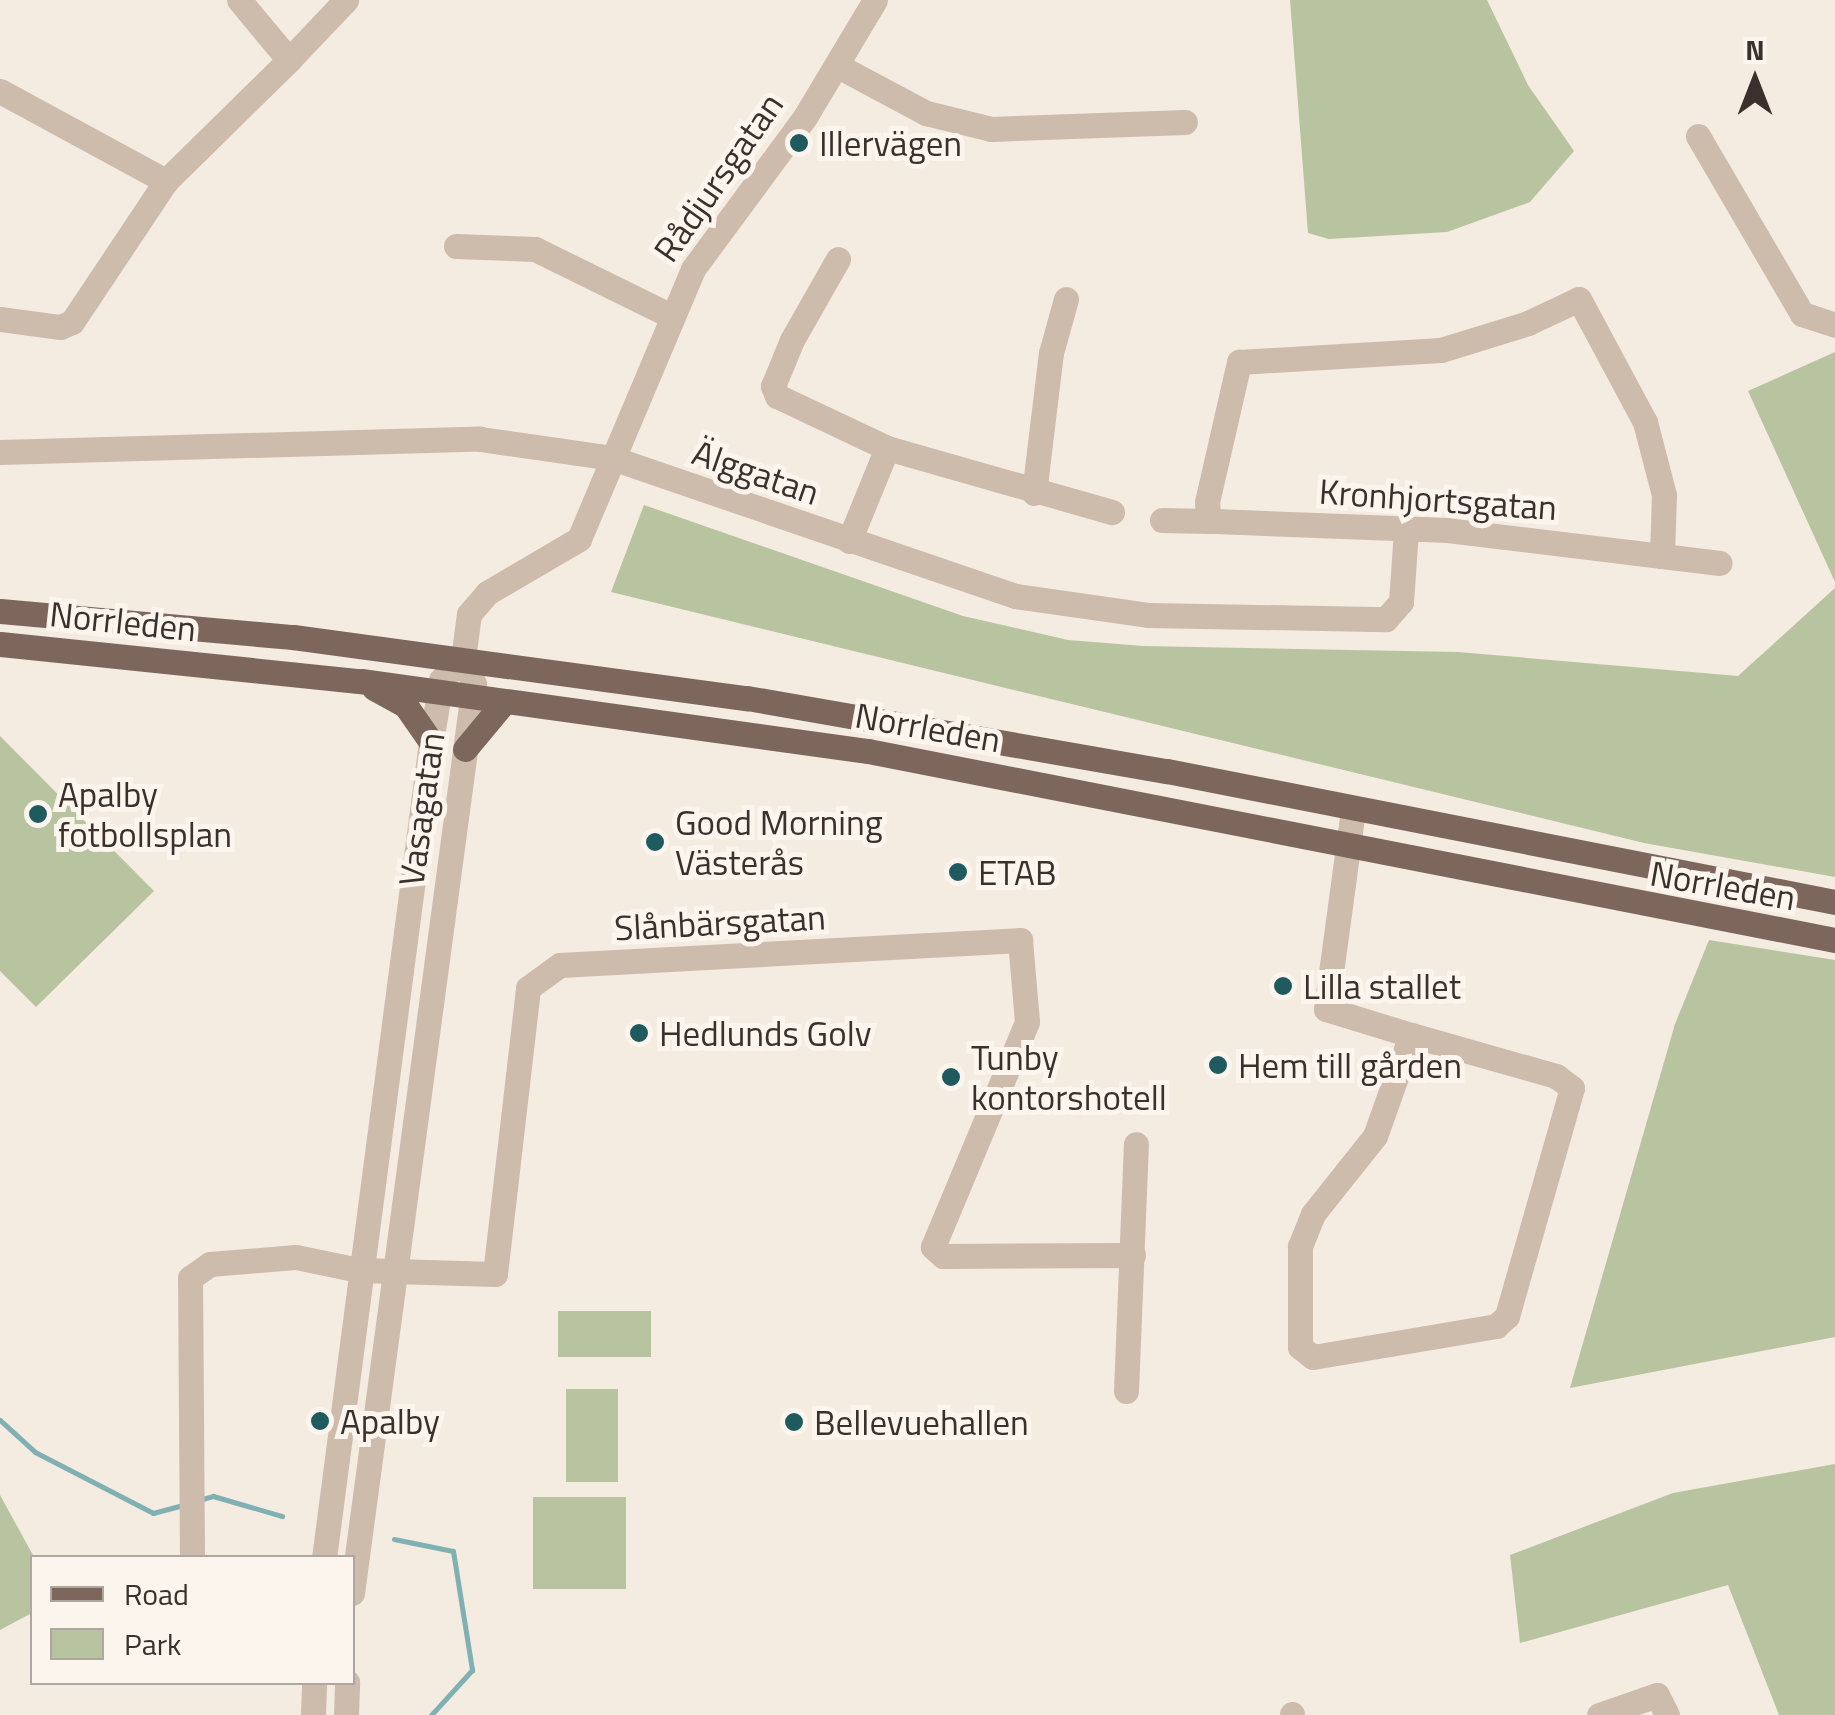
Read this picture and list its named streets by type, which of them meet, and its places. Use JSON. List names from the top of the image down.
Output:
{
  "streets": {
    "main road": ["Norrleden"],
    "street": [
      "Rådjursgatan",
      "Älggatan",
      "Kronhjortsgatan",
      "Vasagatan",
      "Slånbärsgatan"
    ]
  },
  "crossings": [
    ["Rådjursgatan", "Älggatan"],
    ["Rådjursgatan", "Norrleden"],
    ["Rådjursgatan", "Vasagatan"],
    ["Älggatan", "Kronhjortsgatan"],
    ["Norrleden", "Vasagatan"],
    ["Vasagatan", "Slånbärsgatan"]
  ],
  "places": [
    "Illervägen",
    "Apalby fotbollsplan",
    "Good Morning Västerås",
    "ETAB",
    "Lilla stallet",
    "Hedlunds Golv",
    "Hem till gården",
    "Tunby kontorshotell",
    "Apalby",
    "Bellevuehallen"
  ],
  "legend": ["Road", "Park"],
  "north": "top"
}
